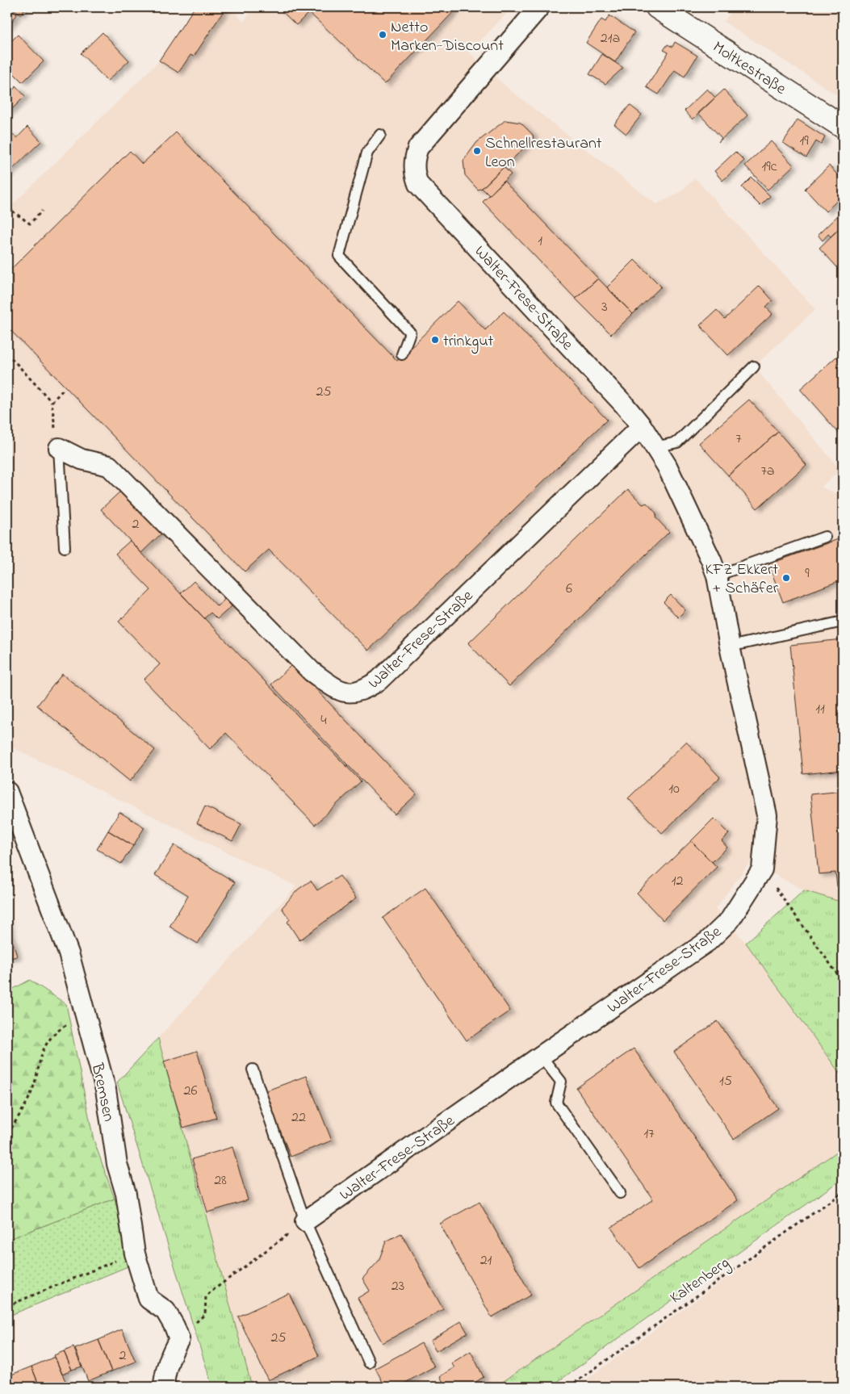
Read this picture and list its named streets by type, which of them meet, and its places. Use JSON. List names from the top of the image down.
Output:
{
  "streets": {
    "street": ["Moltkestraße", "Walter-Frese-Straße", "Bremsen"],
    "path": ["Kaltenberg"]
  },
  "places": [
    "Netto Marken-Discount",
    "Schnellrestaurant Leon",
    "trinkgut",
    "KFZ Ekkert + Schäfer"
  ],
  "house_numbers": [
    "21a",
    "19",
    "19c",
    "1",
    "3",
    "25",
    "7",
    "7a",
    "2",
    "9",
    "6",
    "11",
    "4",
    "10",
    "12",
    "15",
    "26",
    "22",
    "17",
    "28",
    "21",
    "23",
    "25",
    "2"
  ]
}
